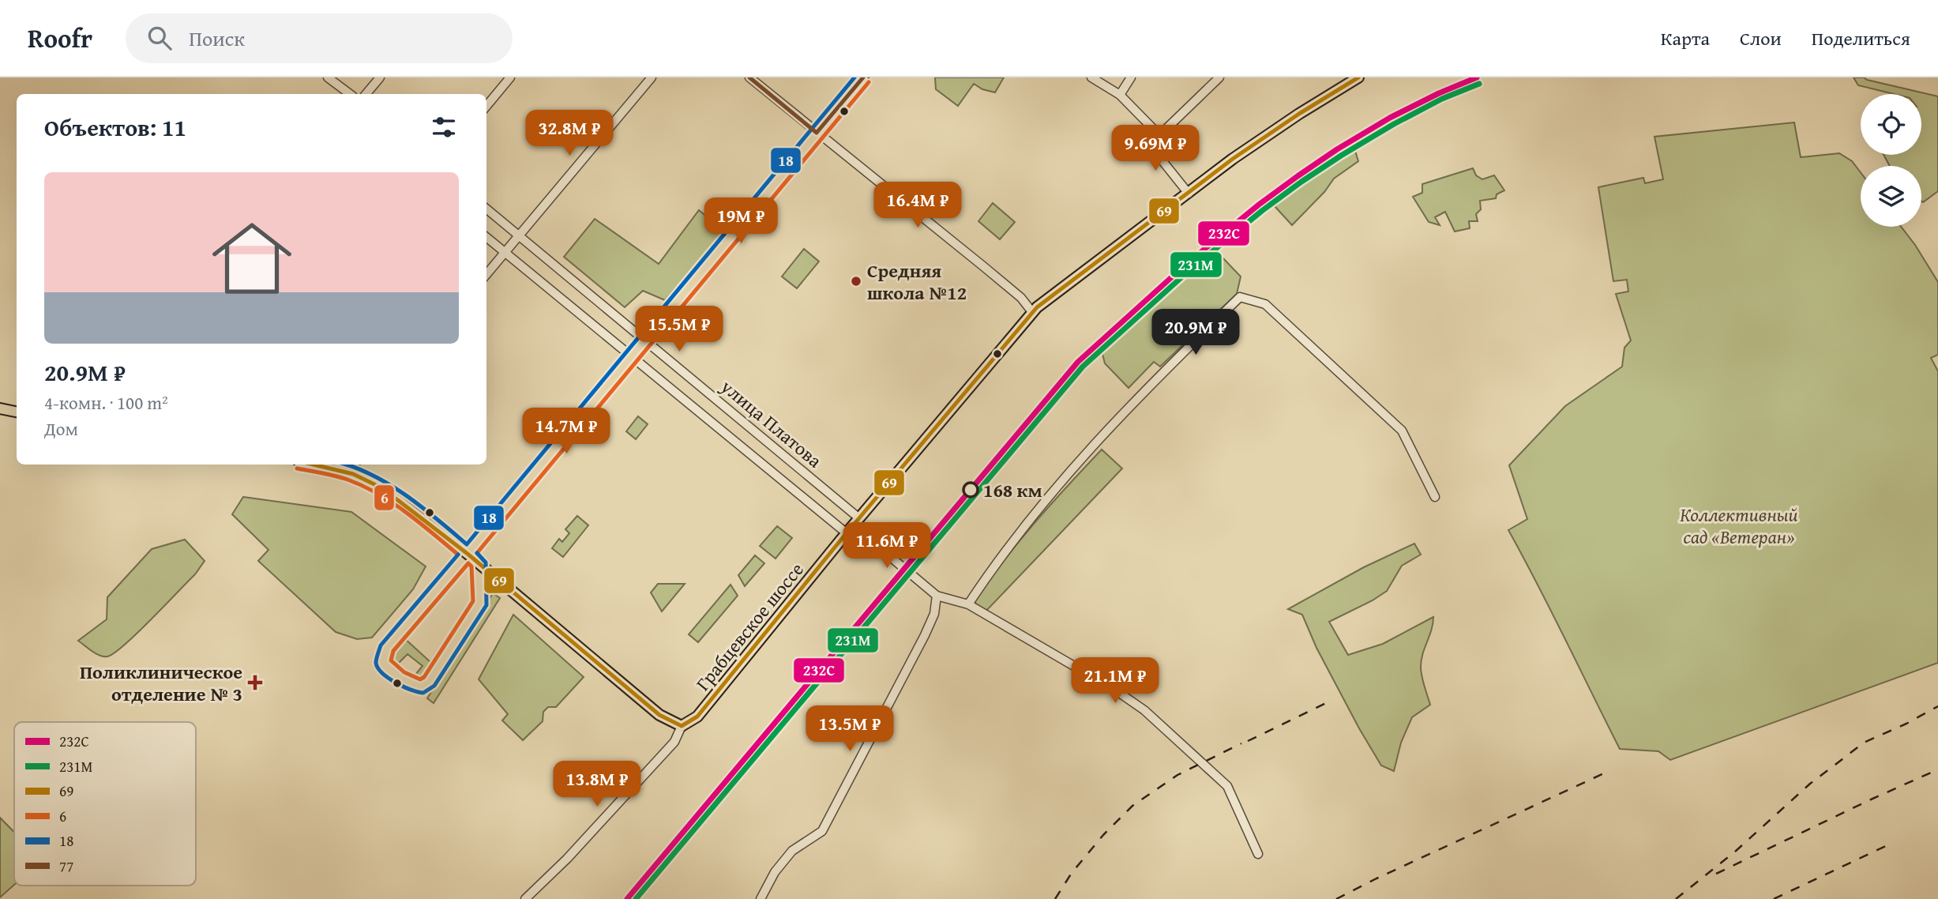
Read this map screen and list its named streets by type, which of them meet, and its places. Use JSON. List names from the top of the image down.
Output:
{
  "streets": {
    "main road": ["Грабцевское шоссе"],
    "street": ["улица Платова"]
  },
  "crossings": [
    ["улица Платова", "Грабцевское шоссе"]
  ],
  "parks": ["Коллективный сад «Ветеран»"],
  "places": {
    "other": ["Средняя школа №12", "168 км"],
    "health": ["Поликлиническое отделение № 3"]
  },
  "lines": [
    "transit line 232C",
    "transit line 69",
    "transit line 18",
    "transit line 77",
    "transit line 6",
    "transit line 231М"
  ],
  "legend": [
    "232C",
    "231М",
    "69",
    "6",
    "18",
    "77"
  ],
  "page": {
    "header": "Roofr",
    "search": "Поиск",
    "nav": ["Карта", "Слои", "Поделиться"],
    "heading": "Объектов: 11",
    "price": [
      "32.8M ₽",
      "9.69M ₽",
      "16.4M ₽",
      "19M ₽",
      "15.5M ₽",
      "20.9M ₽",
      "14.7M ₽",
      "11.6M ₽",
      "21.1M ₽",
      "13.5M ₽",
      "13.8M ₽"
    ],
    "list": [
      {
        "name": "20.9M ₽",
        "note": "4-комн. · 100 m² · Дом"
      }
    ]
  }
}
